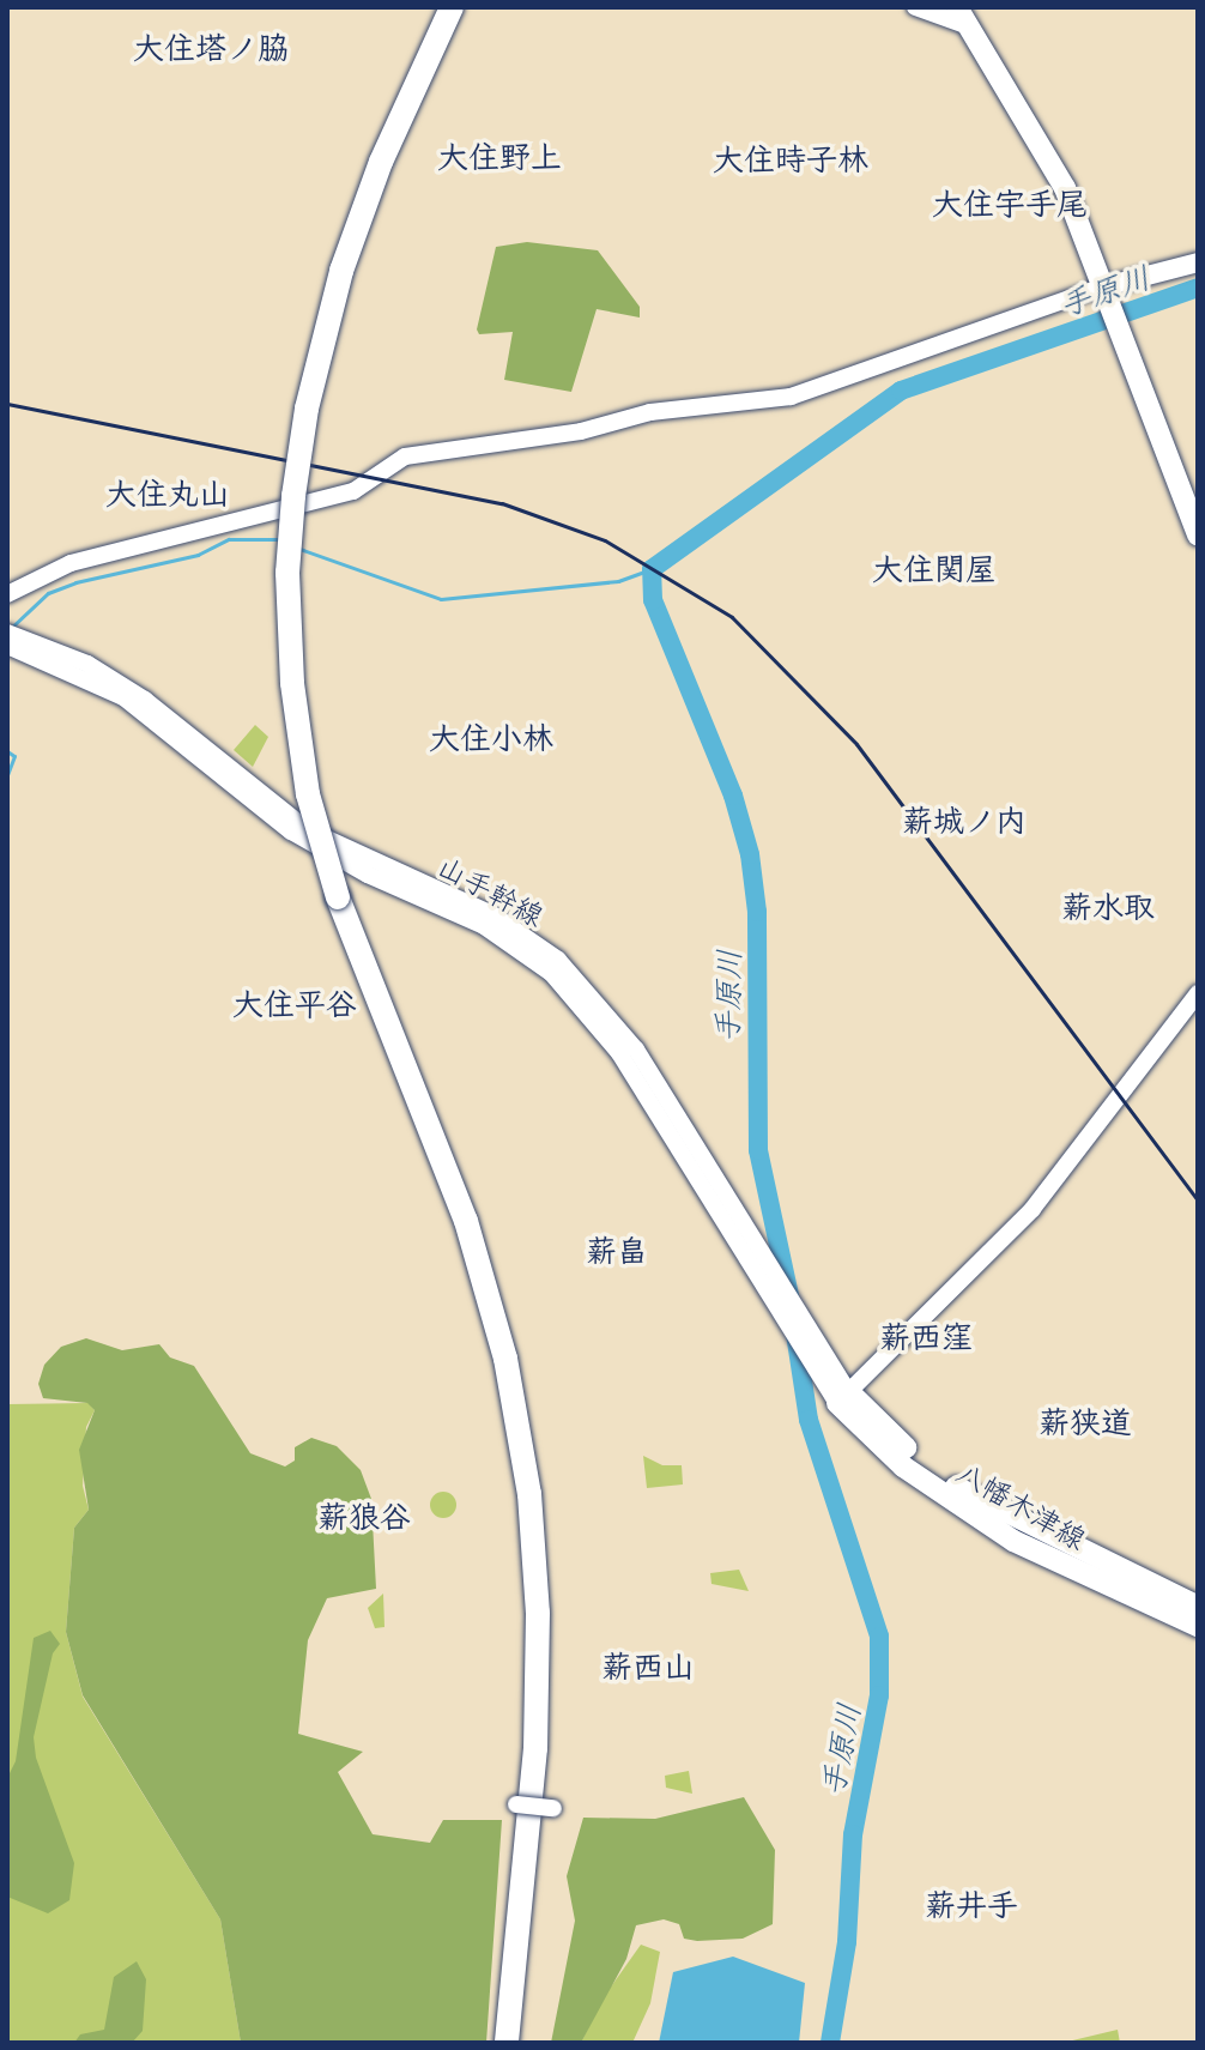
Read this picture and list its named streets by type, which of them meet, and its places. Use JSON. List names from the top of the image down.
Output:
{
  "streets": {
    "main road": ["八幡木津線"],
    "street": ["山手幹線"]
  },
  "crossings": [
    ["山手幹線", "八幡木津線"]
  ],
  "districts": [
    "大住塔ノ脇",
    "大住野上",
    "大住時子林",
    "大住宇手尾",
    "大住丸山",
    "大住関屋",
    "大住小林",
    "薪城ノ内",
    "薪水取",
    "大住平谷",
    "薪畠",
    "薪西窪",
    "薪狭道",
    "薪狼谷",
    "薪西山",
    "薪井手"
  ],
  "water": ["手原川"]
}
